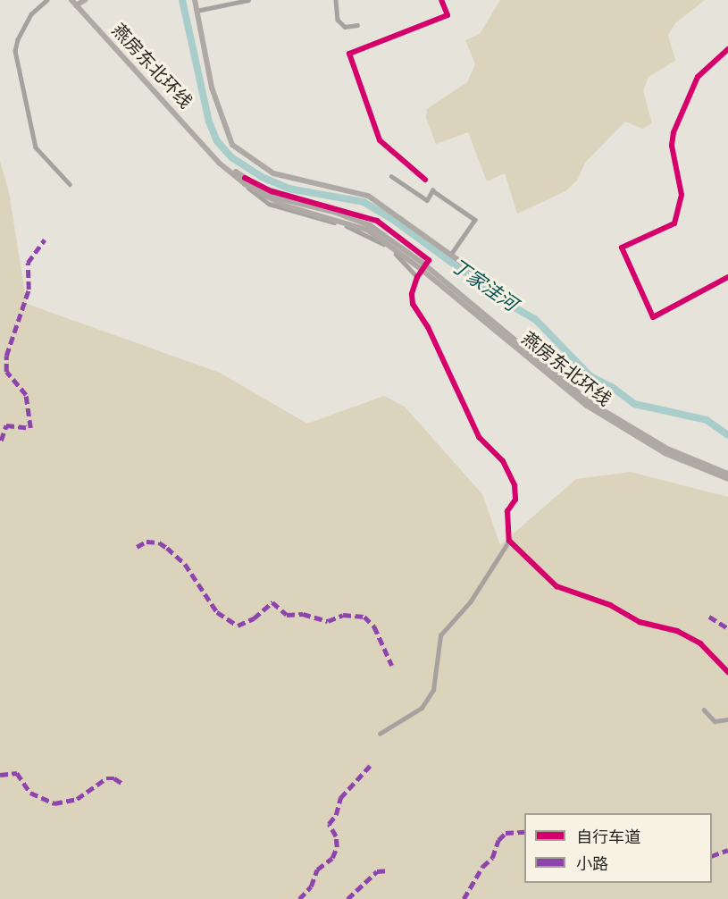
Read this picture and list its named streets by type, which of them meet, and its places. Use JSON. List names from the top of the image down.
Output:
{
  "streets": {
    "main road": ["燕房东北环线"]
  },
  "water": ["丁家洼河"],
  "legend": ["自行车道", "小路"]
}
